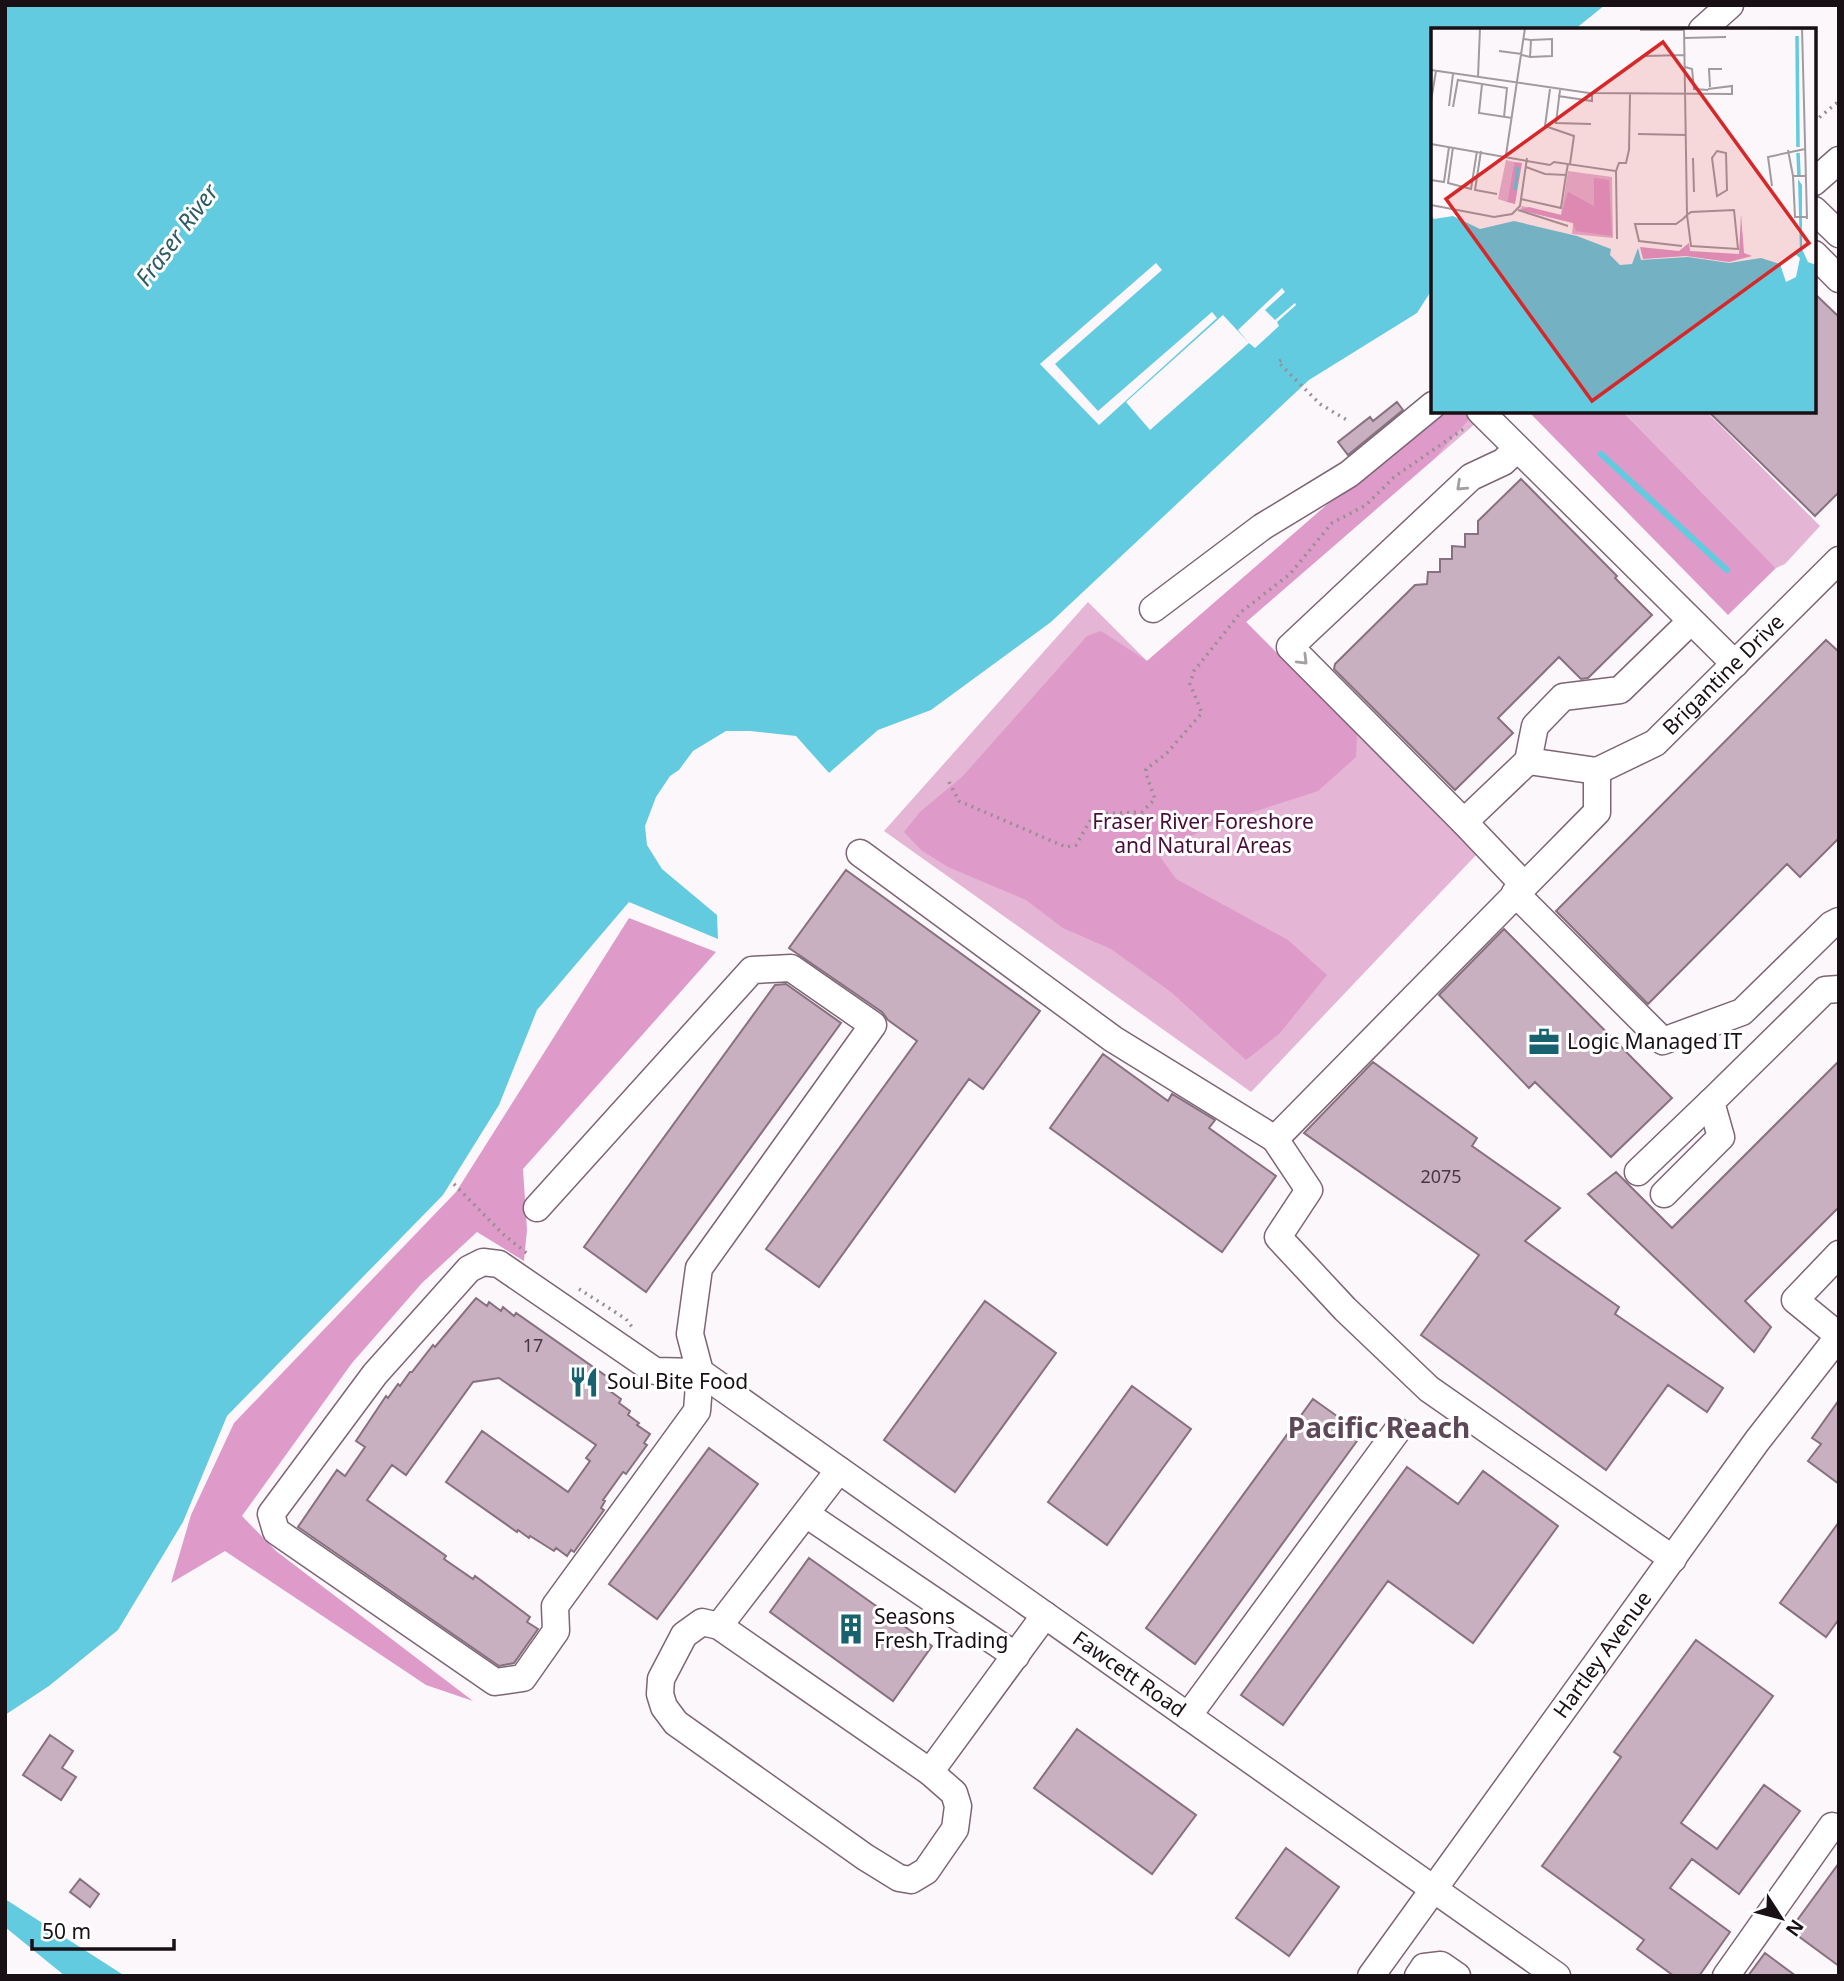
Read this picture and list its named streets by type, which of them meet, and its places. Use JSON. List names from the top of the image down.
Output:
{
  "streets": {
    "street": ["Brigantine Drive", "Hartley Avenue", "Fawcett Road"]
  },
  "crossings": [
    ["Hartley Avenue", "Fawcett Road"]
  ],
  "districts": ["Pacific Reach"],
  "water": ["Fraser River"],
  "parks": ["Fraser River Foreshore and Natural Areas"],
  "places": {
    "office": ["Logic Managed IT"],
    "restaurant": ["Soul Bite Food"],
    "building": ["Seasons Fresh Trading"]
  },
  "house_numbers": ["2075", "17"],
  "scale_bar": "50 m",
  "north": "bottom right"
}
